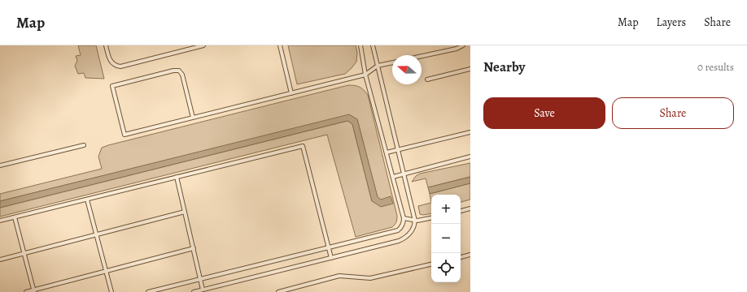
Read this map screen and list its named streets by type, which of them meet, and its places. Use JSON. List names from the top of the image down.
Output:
{
  "north": "left",
  "page": {
    "header": "Map",
    "nav": ["Map", "Layers", "Share"],
    "heading": ["Nearby", "0 results"],
    "buttons": ["Save", "Share"],
    "map_buttons": ["+", "−"]
  }
}
